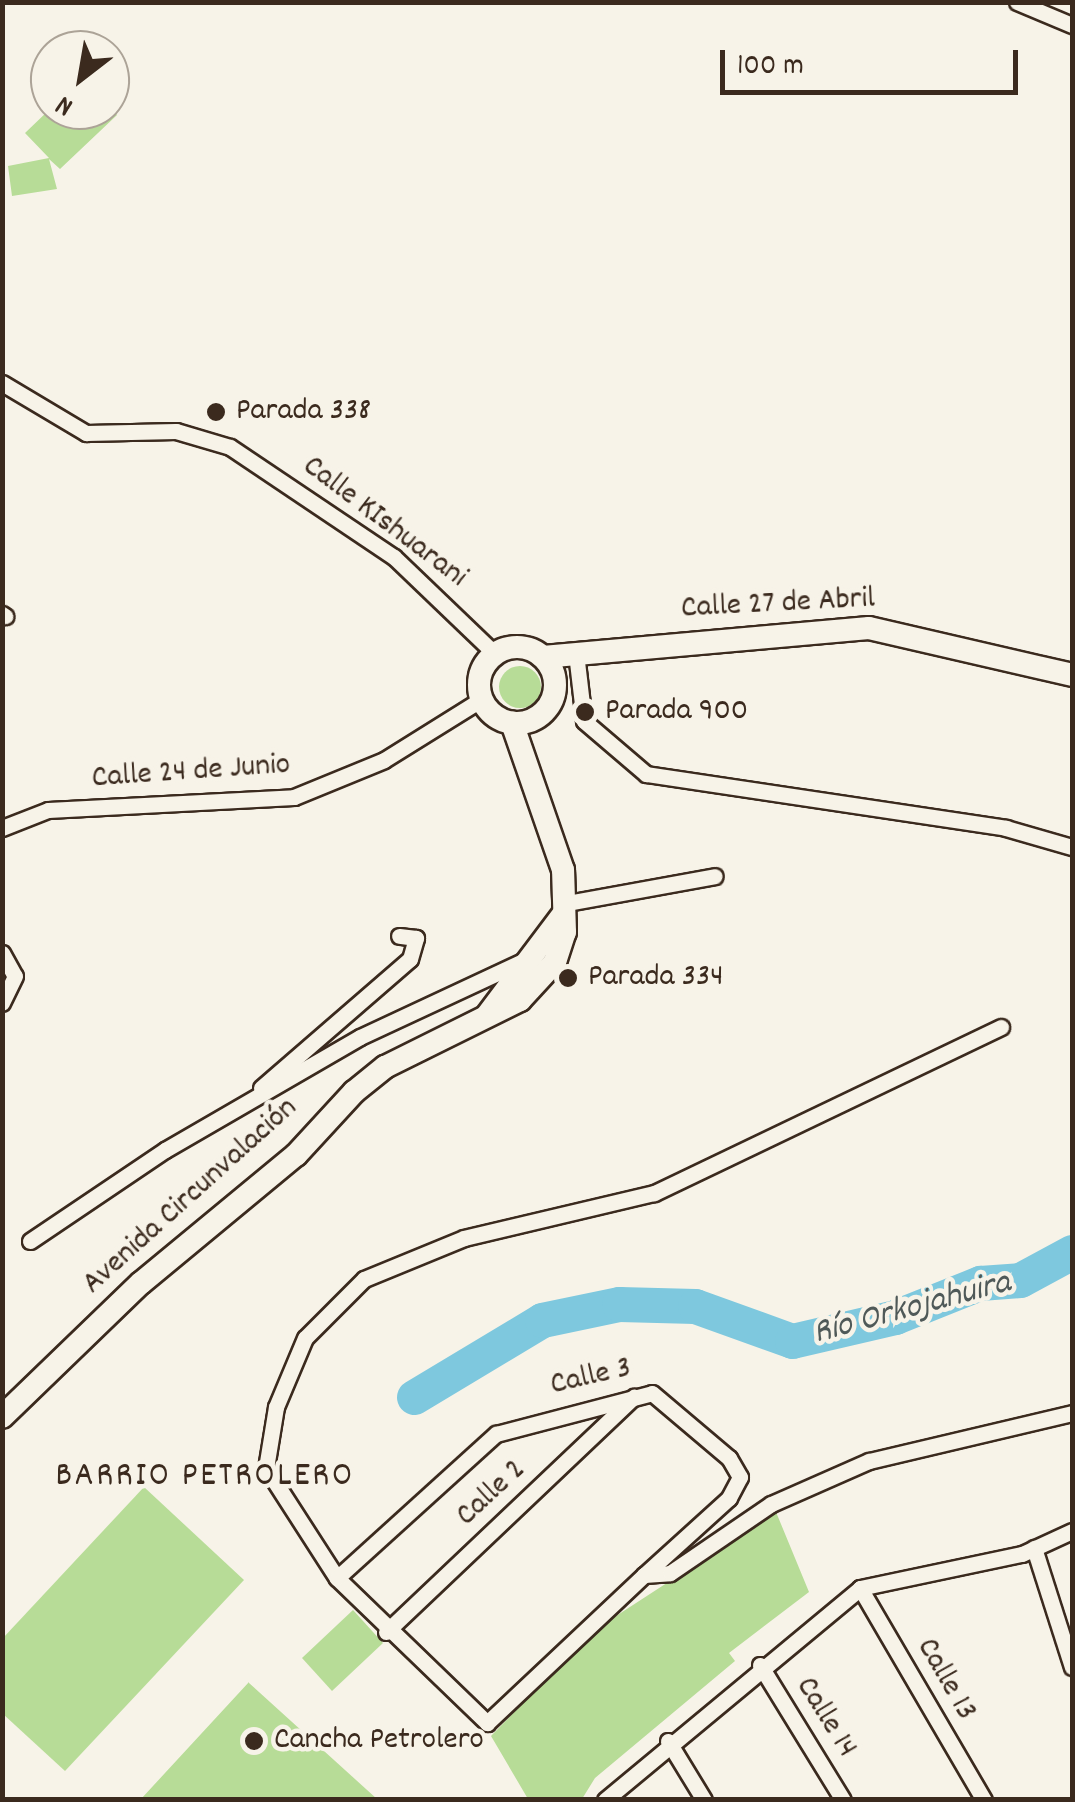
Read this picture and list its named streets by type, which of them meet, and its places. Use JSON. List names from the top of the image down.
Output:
{
  "streets": {
    "main road": ["Calle 27 de Abril", "Avenida Circunvalación"],
    "street": [
      "Calle KIshuarani",
      "Calle 24 de Junio",
      "Calle 3",
      "Calle 2",
      "Calle 13",
      "Calle 14"
    ]
  },
  "crossings": [
    ["Calle KIshuarani", "Calle 27 de Abril"],
    ["Calle KIshuarani", "Calle 24 de Junio"],
    ["Calle 27 de Abril", "Calle 24 de Junio"],
    ["Calle 3", "Calle 2"]
  ],
  "districts": ["BARRIO PETROLERO"],
  "water": ["Río Orkojahuira"],
  "places": [
    "Parada 338",
    "Parada 900",
    "Parada 334",
    "Cancha Petrolero"
  ],
  "scale_bar": "100 m",
  "north": "bottom left"
}
